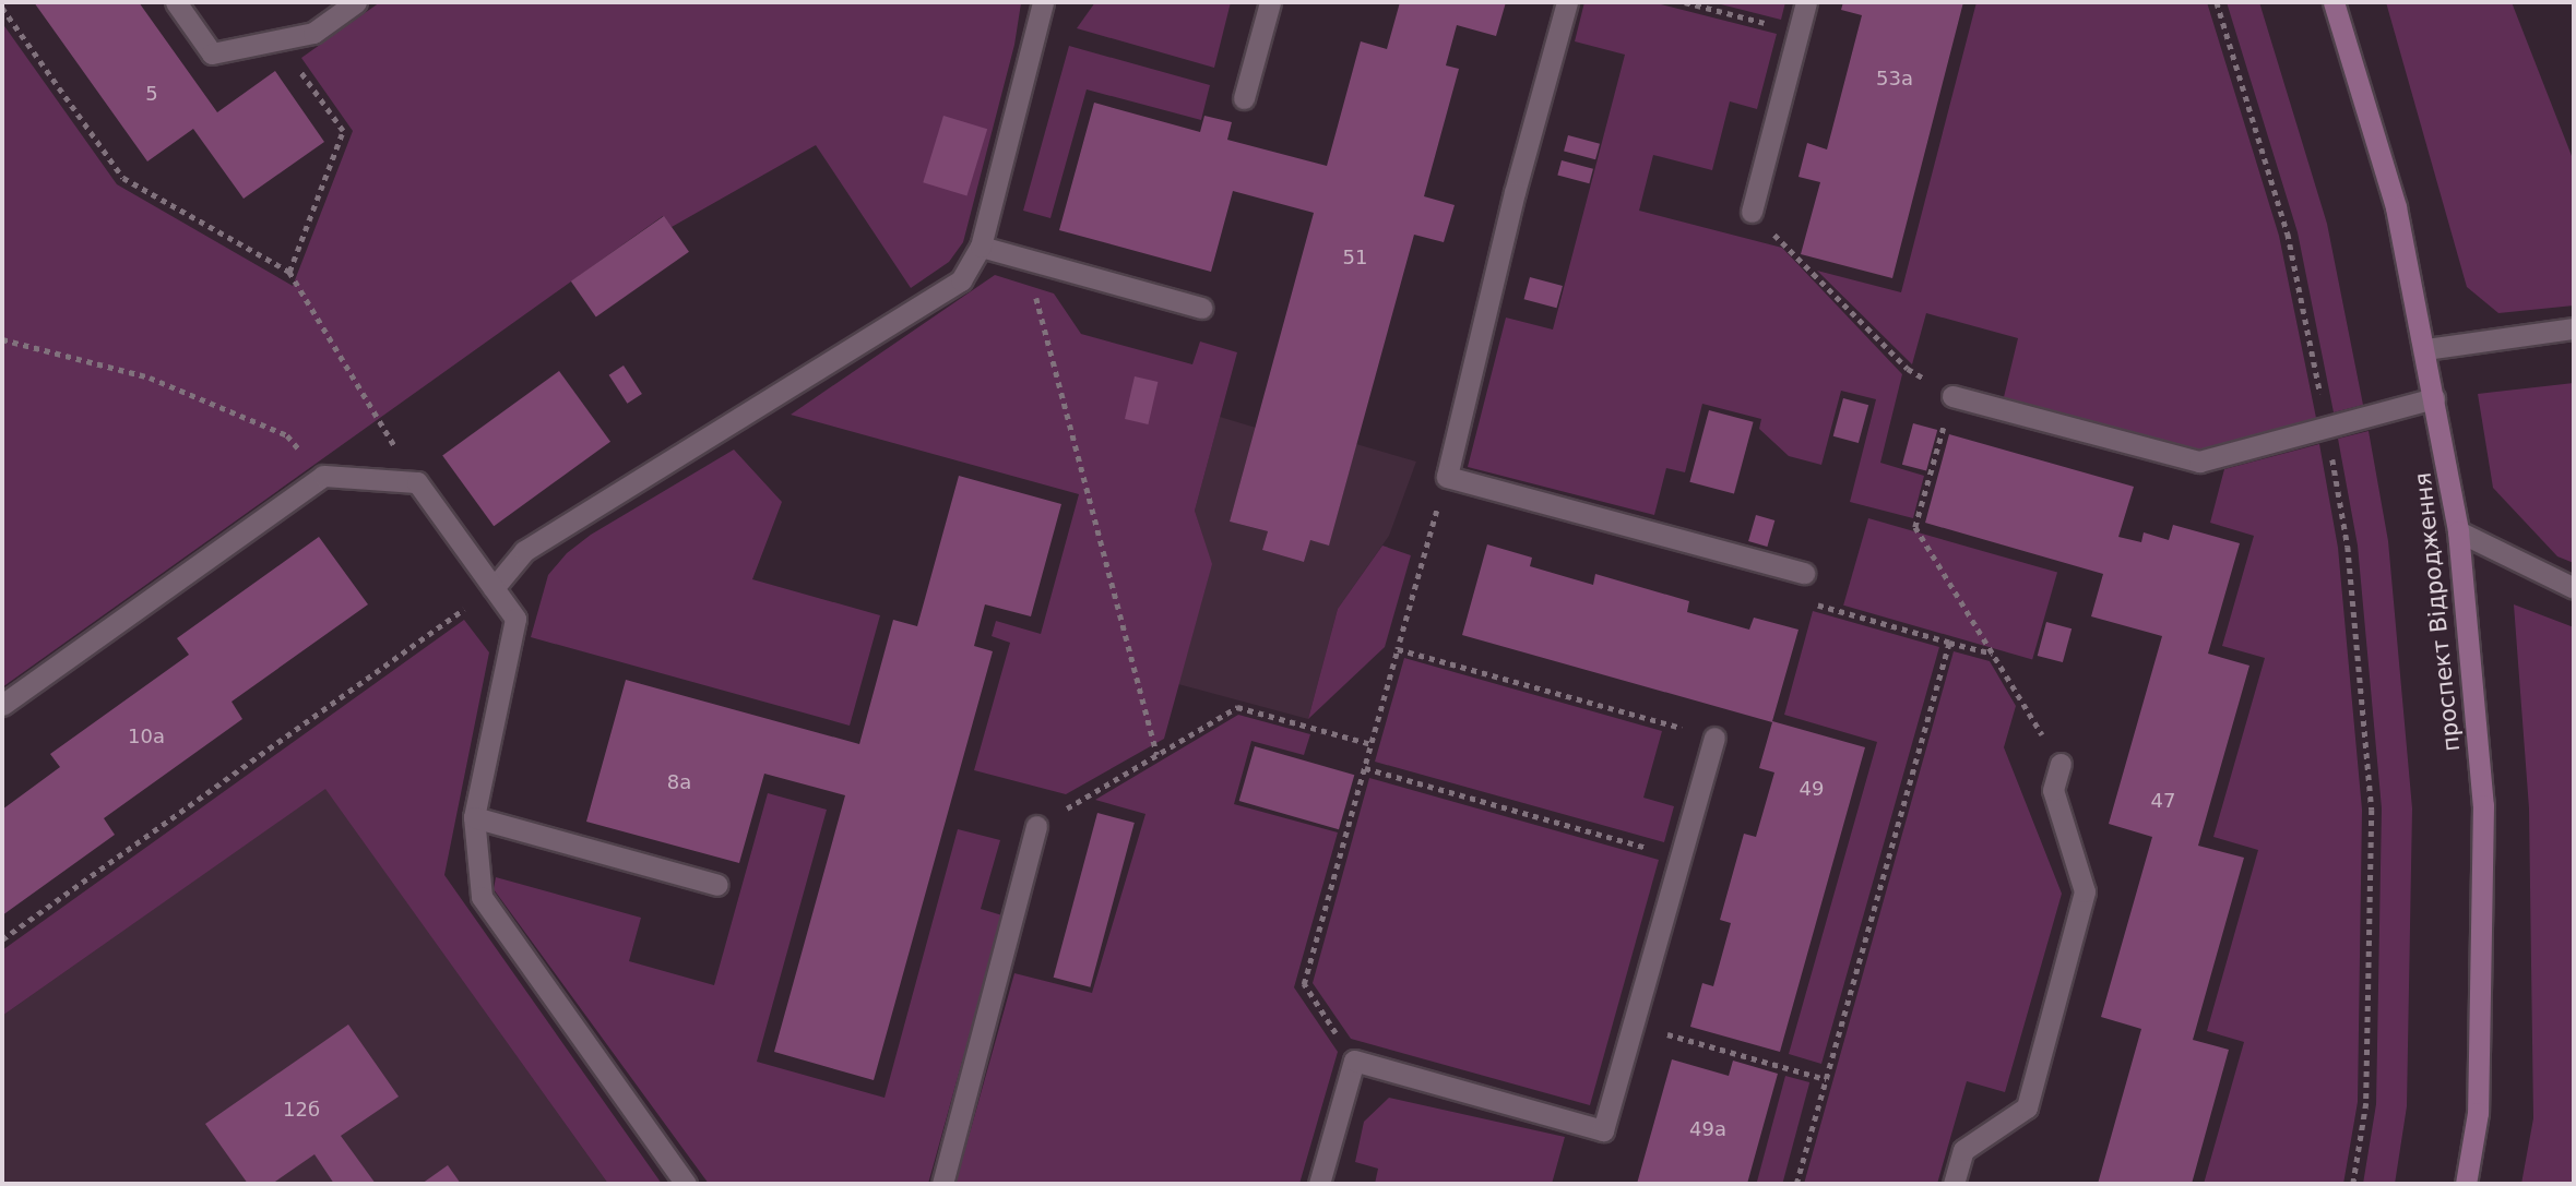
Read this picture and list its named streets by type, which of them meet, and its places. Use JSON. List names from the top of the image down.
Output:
{
  "streets": {
    "main road": ["проспект Відродження"]
  },
  "house_numbers": [
    "53а",
    "5",
    "51",
    "10а",
    "8а",
    "49",
    "47",
    "12б",
    "49а"
  ]
}
